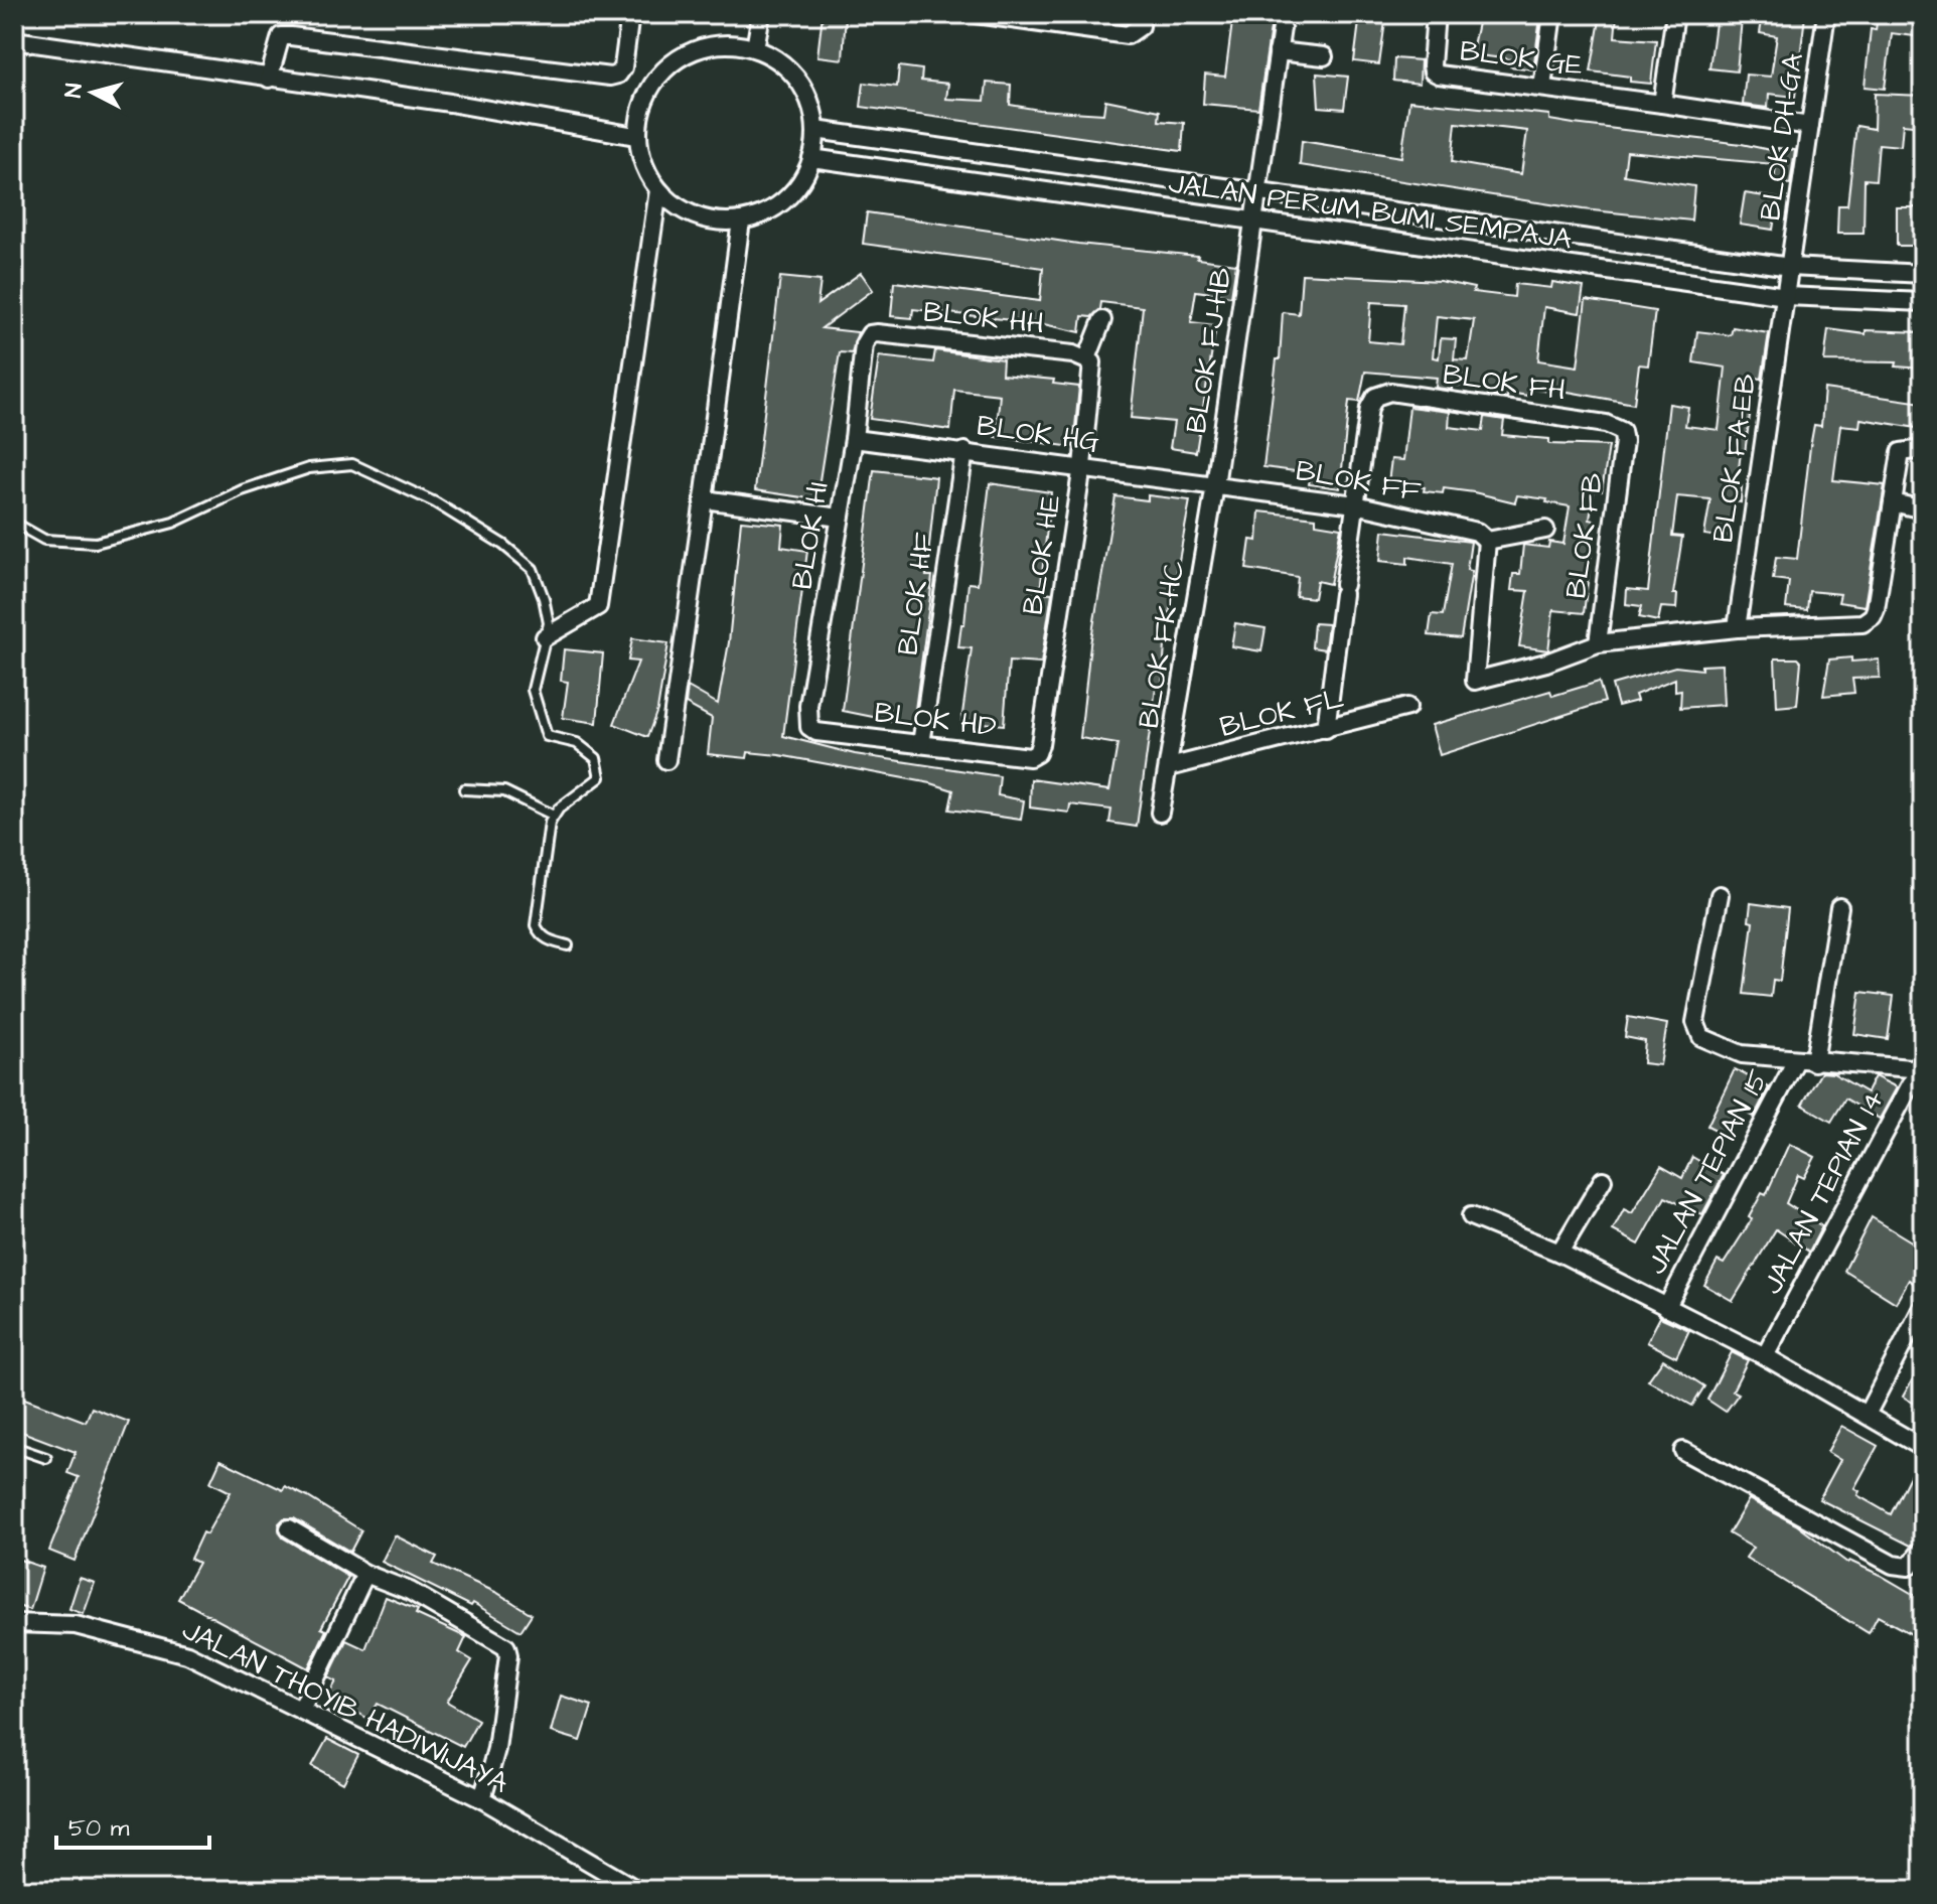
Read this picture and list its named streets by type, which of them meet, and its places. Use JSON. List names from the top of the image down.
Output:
{
  "streets": {
    "street": [
      "BLOK GE",
      "BLOK DH-GA",
      "JALAN PERUM BUMI SEMPAJA",
      "BLOK HH",
      "BLOK FJ-HB",
      "BLOK FH",
      "BLOK HG",
      "BLOK FA-EB",
      "BLOK FF",
      "BLOK HI",
      "BLOK FB",
      "BLOK HE",
      "BLOK HF",
      "BLOK FK-HC",
      "BLOK FL",
      "BLOK HD",
      "JALAN TEPIAN 15",
      "JALAN TEPIAN 14",
      "JALAN THOYIB HADIWIJAYA"
    ]
  },
  "crossings": [
    ["BLOK GE", "BLOK DH-GA"],
    ["BLOK DH-GA", "JALAN PERUM BUMI SEMPAJA"],
    ["BLOK DH-GA", "BLOK FA-EB"],
    ["JALAN PERUM BUMI SEMPAJA", "BLOK FJ-HB"],
    ["JALAN PERUM BUMI SEMPAJA", "BLOK FA-EB"],
    ["BLOK HH", "BLOK HI"],
    ["BLOK HH", "BLOK HE"],
    ["BLOK FJ-HB", "BLOK HG"],
    ["BLOK FJ-HB", "BLOK FF"],
    ["BLOK FJ-HB", "BLOK FK-HC"],
    ["BLOK FH", "BLOK FF"],
    ["BLOK FH", "BLOK FB"],
    ["BLOK HG", "BLOK FF"],
    ["BLOK HG", "BLOK HI"],
    ["BLOK HG", "BLOK HE"],
    ["BLOK HG", "BLOK HF"],
    ["BLOK HG", "BLOK FK-HC"],
    ["BLOK FF", "BLOK FK-HC"],
    ["BLOK HI", "BLOK HD"],
    ["BLOK HE", "BLOK HD"],
    ["BLOK HF", "BLOK HD"],
    ["BLOK FK-HC", "BLOK FL"]
  ],
  "scale_bar": "50 m",
  "north": "left"
}
